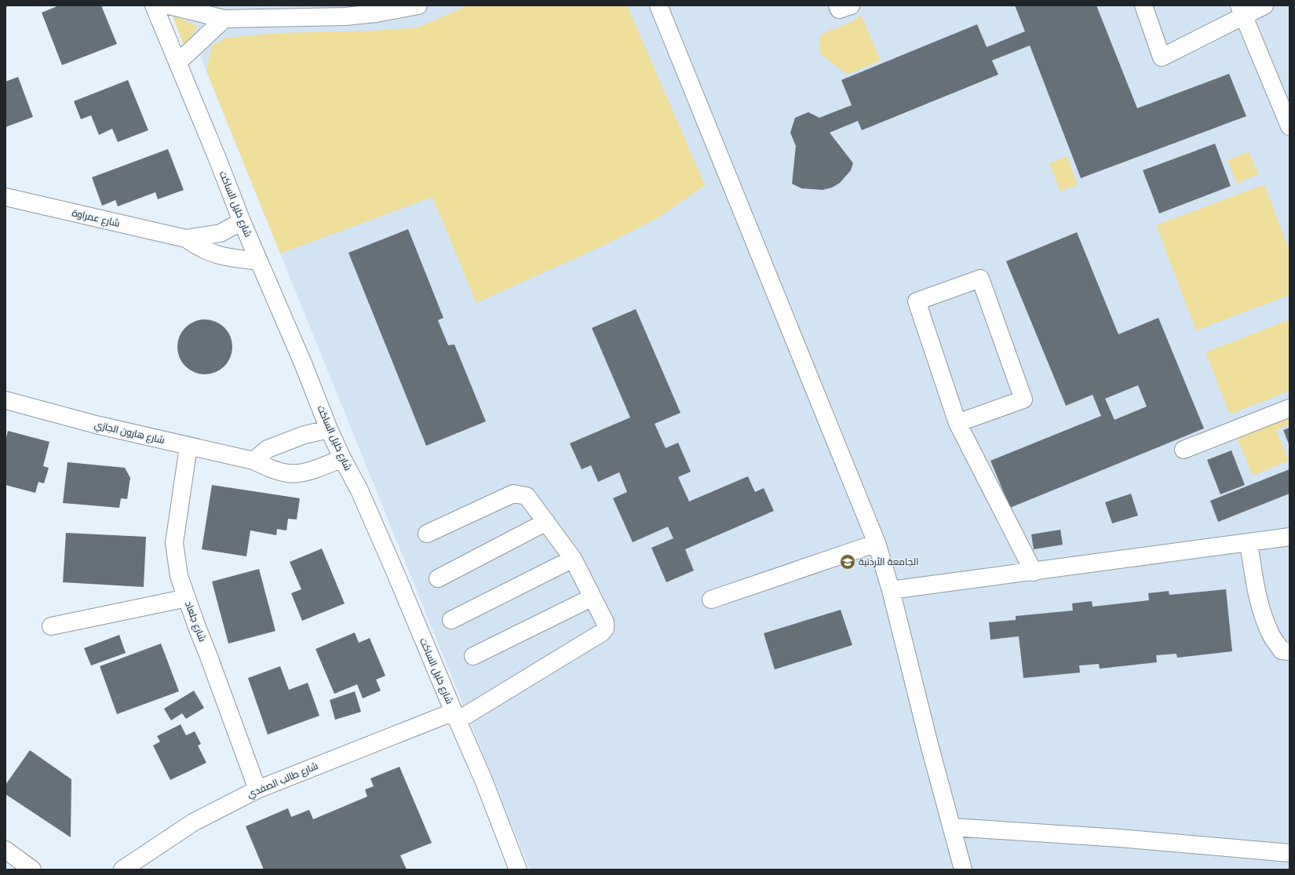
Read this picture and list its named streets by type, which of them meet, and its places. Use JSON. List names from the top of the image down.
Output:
{
  "streets": {
    "street": [
      "شارع خليل الساكت",
      "شارع عمراوة",
      "شارع هارون الجازي",
      "شارع جلعاد",
      "شارع طالب الصفدي"
    ]
  },
  "crossings": [
    ["شارع خليل الساكت", "شارع عمراوة"],
    ["شارع خليل الساكت", "شارع هارون الجازي"],
    ["شارع خليل الساكت", "شارع طالب الصفدي"],
    ["شارع هارون الجازي", "شارع جلعاد"],
    ["شارع جلعاد", "شارع طالب الصفدي"]
  ],
  "places": {
    "school or university": ["الجامعة الأردنية"]
  }
}
